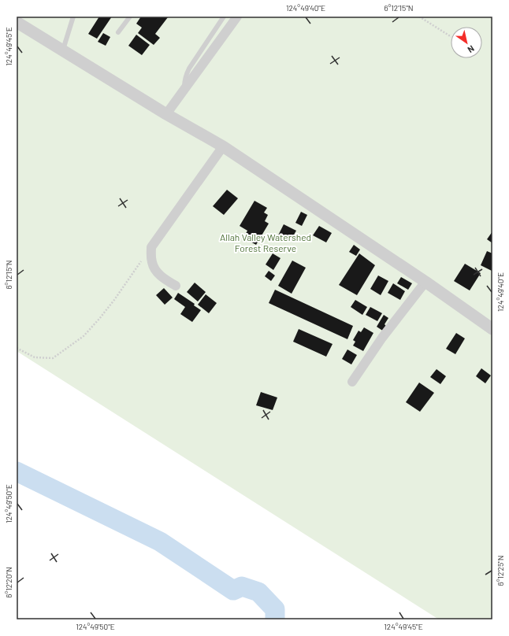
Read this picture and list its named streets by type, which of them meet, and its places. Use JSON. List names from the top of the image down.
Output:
{
  "parks": ["Allah Valley Watershed Forest Reserve"],
  "north": "bottom right",
  "coordinates": [
    "124°49'40\"E",
    "6°12'15\"N",
    "124°49'45\"E",
    "124°49'50\"E",
    "6°12'25\"N",
    "6°12'20\"N"
  ]
}
